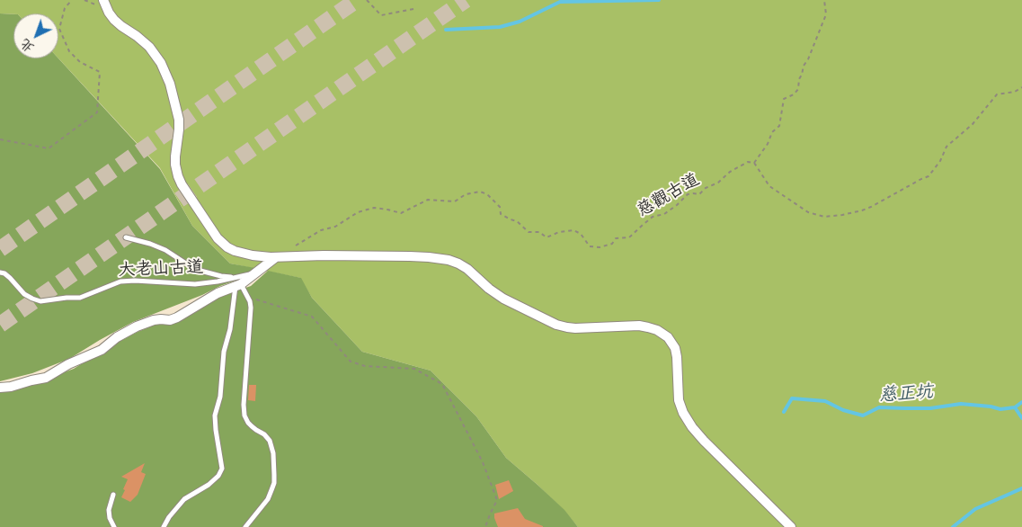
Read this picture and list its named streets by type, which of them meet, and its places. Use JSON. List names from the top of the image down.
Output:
{
  "streets": {
    "lane": ["大老山古道"],
    "path": ["慈觀古道"]
  },
  "water": ["慈正坑"],
  "north": "bottom left"
}
